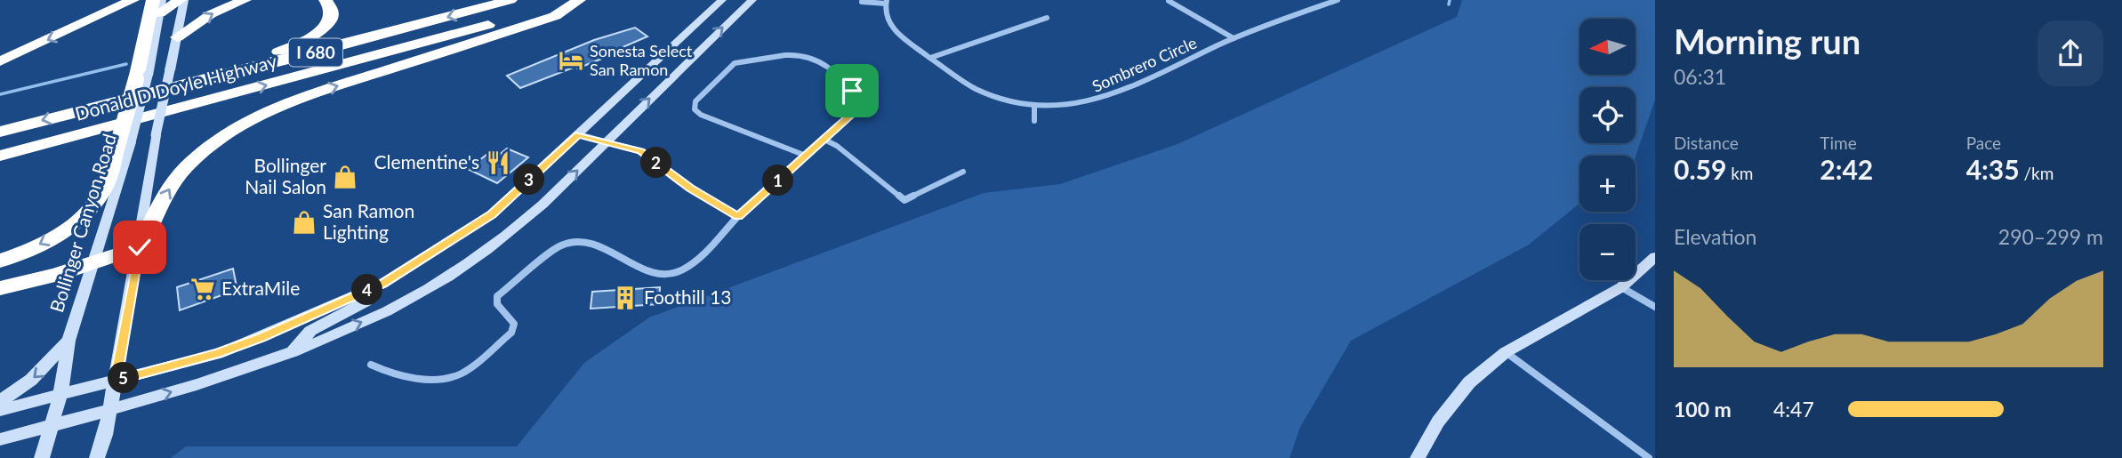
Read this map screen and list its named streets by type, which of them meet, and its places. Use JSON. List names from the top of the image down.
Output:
{
  "streets": {
    "highway": ["I 680", "Donald D Doyle Highway"],
    "main road": ["Bollinger Canyon Road"],
    "street": ["Sombrero Circle"]
  },
  "places": {
    "hotel": ["Sonesta Select San Ramon"],
    "restaurant": ["Clementine's"],
    "shop": ["Bollinger Nail Salon", "San Ramon Lighting"],
    "supermarket": ["ExtraMile"],
    "building": ["Foothill 13"]
  },
  "north": "left",
  "page": {
    "heading": ["Morning run", "06:31"],
    "map_buttons": ["+", "−"],
    "stats": [
      ["Distance", "0.59 km"],
      ["Time", "2:42"],
      ["Pace", "4:35 /km"]
    ],
    "pins": [
      "2",
      "3",
      "1",
      "4",
      "5"
    ],
    "chart": ["Elevation", "290–299 m"],
    "list": [
      {
        "name": "100 m",
        "note": "4:47"
      }
    ]
  }
}
